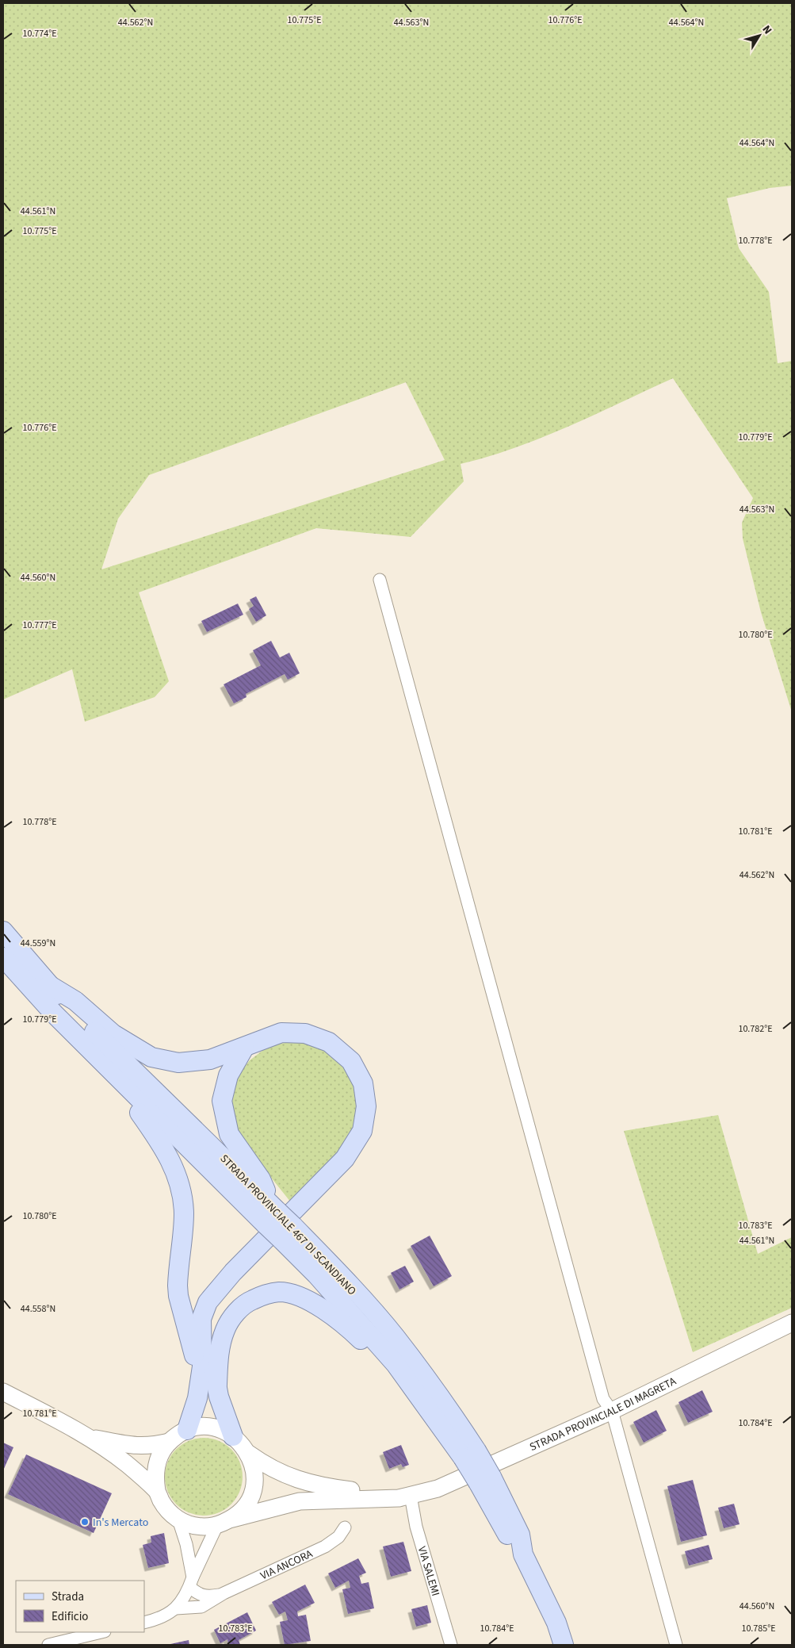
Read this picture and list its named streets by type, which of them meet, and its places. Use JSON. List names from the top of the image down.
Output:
{
  "streets": {
    "main road": ["STRADA PROVINCIALE 467 DI SCANDIANO", "STRADA PROVINCIALE DI MAGRETA", "VIA ANCORA"],
    "street": ["VIA SALEMI"]
  },
  "crossings": [
    ["STRADA PROVINCIALE DI MAGRETA", "VIA SALEMI"]
  ],
  "places": ["In's Mercato"],
  "legend": ["Strada", "Edificio"],
  "north": "top right",
  "coordinates": [
    "10.775°E",
    "10.776°E",
    "44.562°N",
    "44.563°N",
    "44.564°N",
    "10.774°E",
    "44.561°N",
    "10.778°E",
    "10.779°E",
    "44.560°N",
    "10.777°E",
    "10.780°E",
    "10.781°E",
    "44.559°N",
    "10.782°E",
    "10.783°E",
    "44.558°N",
    "10.784°E",
    "10.785°E"
  ]
}
